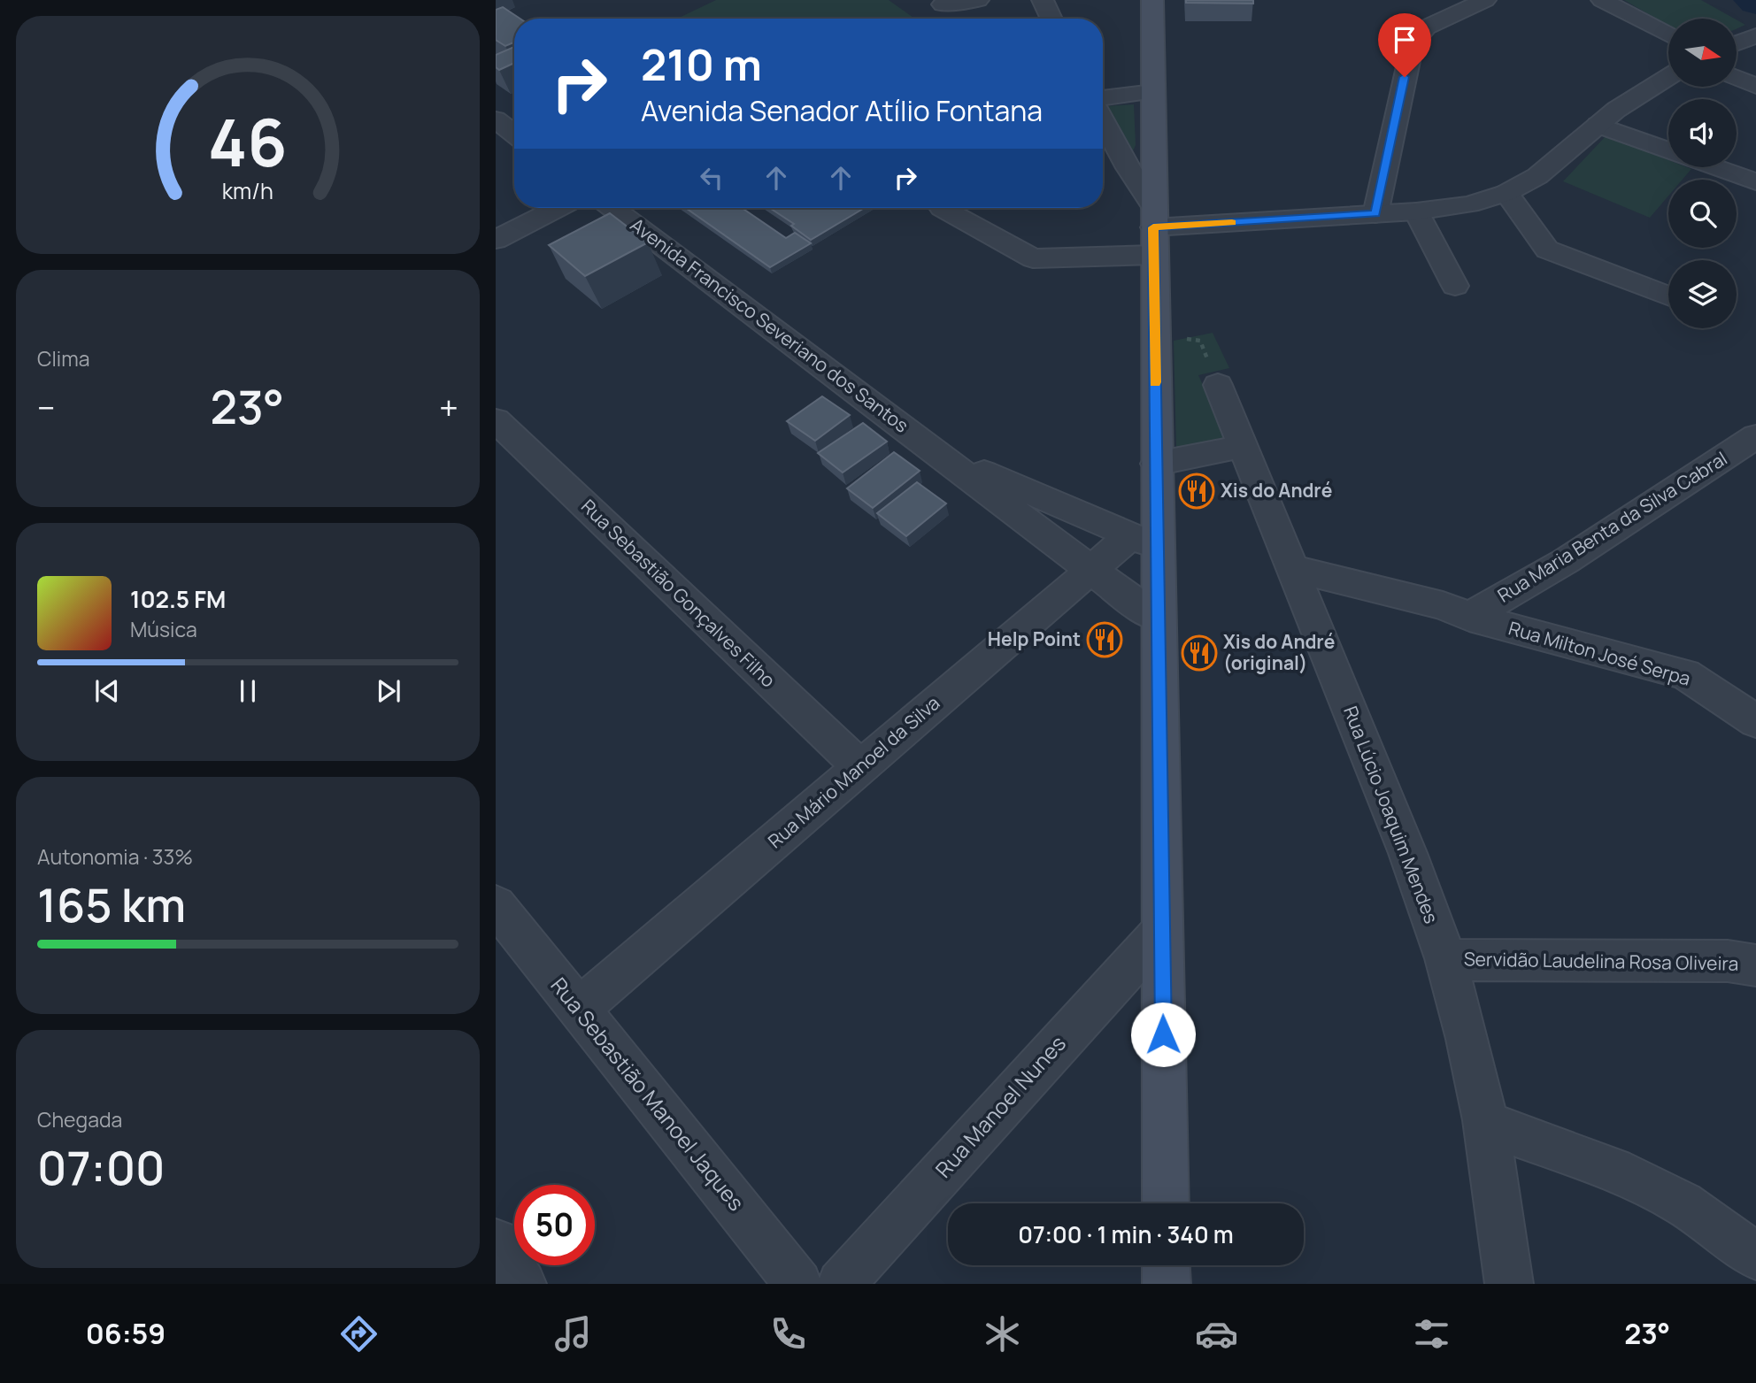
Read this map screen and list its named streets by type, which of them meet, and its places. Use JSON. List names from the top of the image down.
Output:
{
  "streets": {
    "street": [
      "Avenida Francisco Severiano dos Santos",
      "Rua Maria Benta da Silva Cabral",
      "Rua Sebastião Gonçalves Filho",
      "Rua Milton José Serpa",
      "Rua Mário Manoel da Silva",
      "Rua Lúcio Joaquim Mendes",
      "Servidão Laudelina Rosa Oliveira",
      "Rua Sebastião Manoel Jaques",
      "Rua Manoel Nunes"
    ]
  },
  "crossings": [
    ["Avenida Francisco Severiano dos Santos", "Rua Mário Manoel da Silva"],
    ["Rua Maria Benta da Silva Cabral", "Rua Milton José Serpa"],
    ["Rua Sebastião Gonçalves Filho", "Rua Mário Manoel da Silva"],
    ["Rua Milton José Serpa", "Rua Lúcio Joaquim Mendes"],
    ["Rua Mário Manoel da Silva", "Rua Sebastião Manoel Jaques"],
    ["Rua Lúcio Joaquim Mendes", "Servidão Laudelina Rosa Oliveira"]
  ],
  "places": {
    "restaurant": ["Xis do André", "Help Point", "Xis do André (original)"]
  },
  "north": "right",
  "page": {
    "turn": ["210 m", "Avenida Senador Atílio Fontana"],
    "tile": [
      "Clima",
      ["Autonomia · 33%", "165 km"],
      ["Chegada", "07:00"]
    ],
    "heat": ["−", "23°", "+"],
    "song": ["102.5 FM", "Música"],
    "limit": "50",
    "trip": "07:00 · 1 min · 340 m",
    "tabs": ["06:59", "23°"],
    "gauge": ["46", "km/h"]
  }
}
